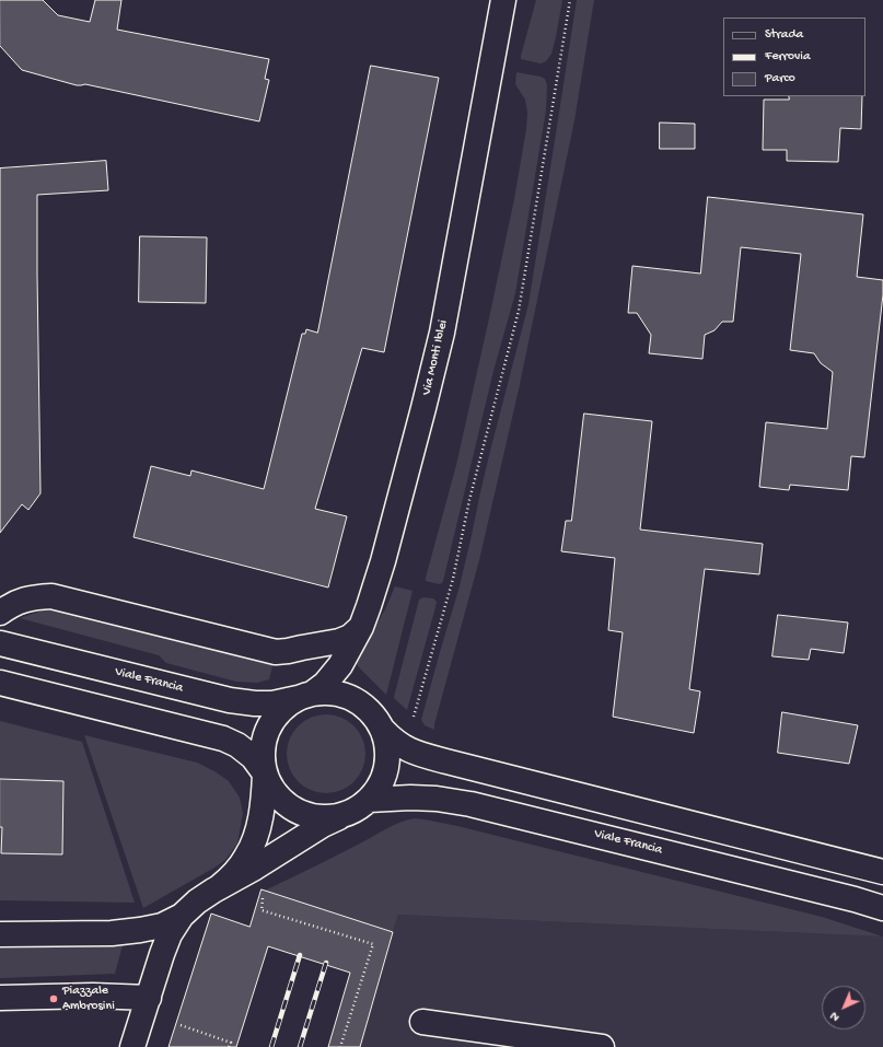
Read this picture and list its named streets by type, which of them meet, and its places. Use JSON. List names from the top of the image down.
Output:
{
  "streets": {
    "street": ["Via Monti Iblei", "Viale Francia"]
  },
  "crossings": [
    ["Via Monti Iblei", "Viale Francia"]
  ],
  "places": ["Piazzale Ambrosini"],
  "legend": ["Strada", "Ferrovia", "Parco"],
  "north": "bottom left"
}
